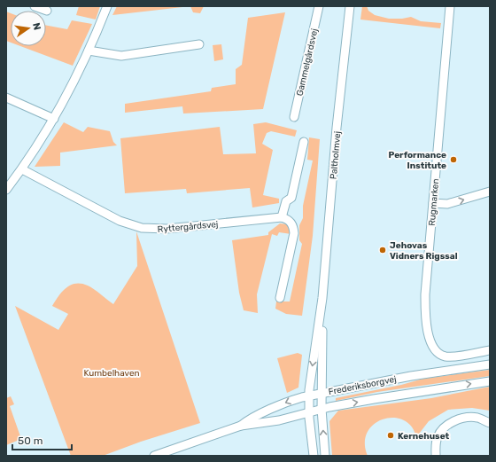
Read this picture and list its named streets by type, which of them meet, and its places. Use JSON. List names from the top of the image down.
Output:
{
  "streets": {
    "street": [
      "Gammelgårdsvej",
      "Paltholmvej",
      "Rugmarken",
      "Ryttergårdsvej",
      "Frederiksborgvej"
    ]
  },
  "crossings": [
    ["Paltholmvej", "Frederiksborgvej"]
  ],
  "parks": ["Kumbelhaven"],
  "places": ["Performance Institute", "Jehovas Vidners Rigssal", "Kernehuset"],
  "scale_bar": "50 m",
  "north": "right"
}
